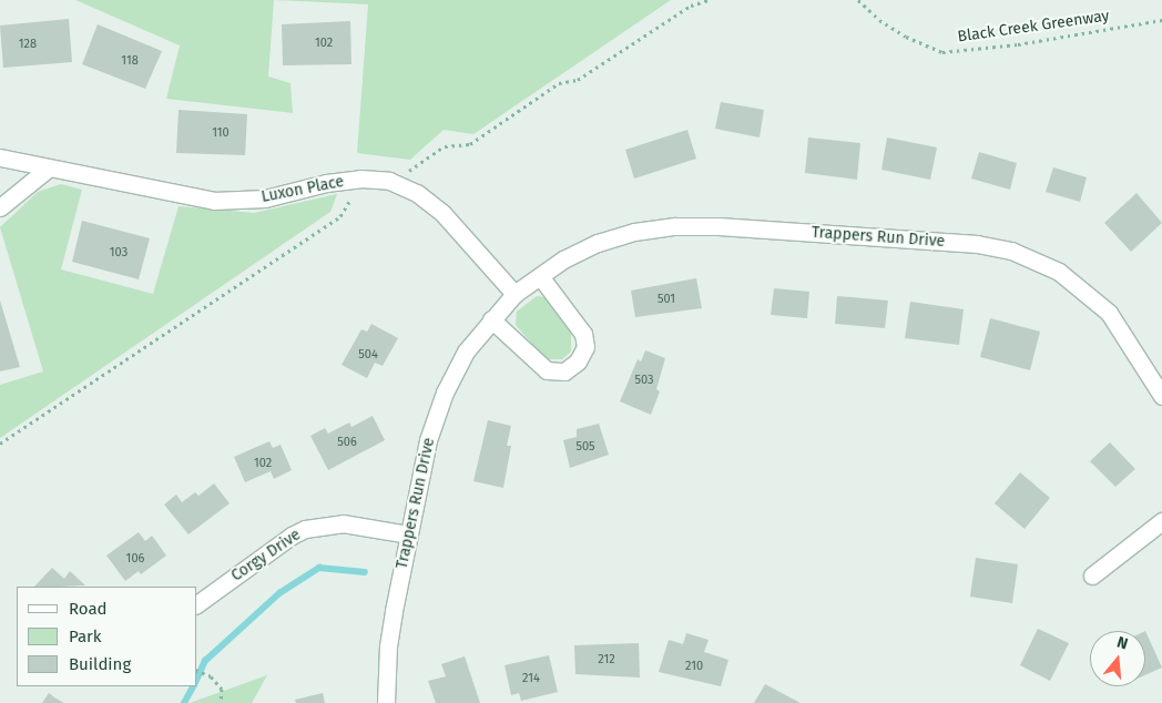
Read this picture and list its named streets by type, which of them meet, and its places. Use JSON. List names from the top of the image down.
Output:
{
  "streets": {
    "street": ["Luxon Place", "Trappers Run Drive", "Corgy Drive"],
    "path": ["Black Creek Greenway"]
  },
  "crossings": [
    ["Luxon Place", "Trappers Run Drive"],
    ["Trappers Run Drive", "Corgy Drive"]
  ],
  "house_numbers": [
    "102",
    "128",
    "118",
    "110",
    "103",
    "501",
    "504",
    "503",
    "506",
    "505",
    "102",
    "106",
    "212",
    "210",
    "214"
  ],
  "legend": ["Road", "Park", "Building"],
  "north": "top"
}
